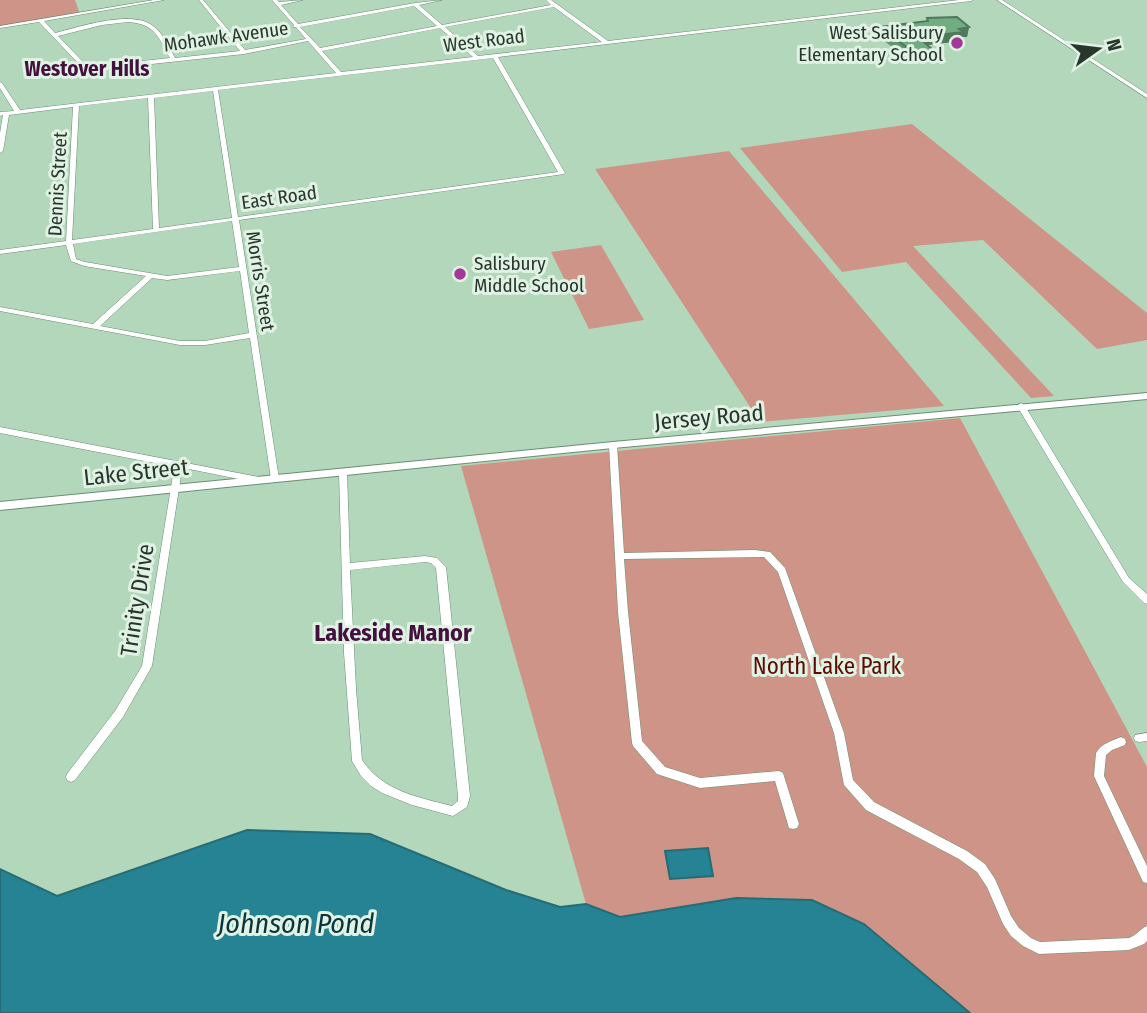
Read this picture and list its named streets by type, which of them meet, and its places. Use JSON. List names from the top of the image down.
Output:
{
  "streets": {
    "street": [
      "Mohawk Avenue",
      "West Road",
      "Dennis Street",
      "East Road",
      "Morris Street",
      "Jersey Road",
      "Lake Street",
      "Trinity Drive"
    ]
  },
  "crossings": [
    ["West Road", "Dennis Street"],
    ["West Road", "East Road"],
    ["West Road", "Morris Street"],
    ["Dennis Street", "East Road"],
    ["Dennis Street", "Morris Street"],
    ["East Road", "Morris Street"],
    ["Morris Street", "Jersey Road"],
    ["Morris Street", "Lake Street"],
    ["Jersey Road", "Lake Street"],
    ["Lake Street", "Trinity Drive"]
  ],
  "districts": ["Westover Hills", "Lakeside Manor"],
  "water": ["Johnson Pond"],
  "parks": ["North Lake Park"],
  "places": ["West Salisbury Elementary School", "Salisbury Middle School"],
  "north": "right"
}
